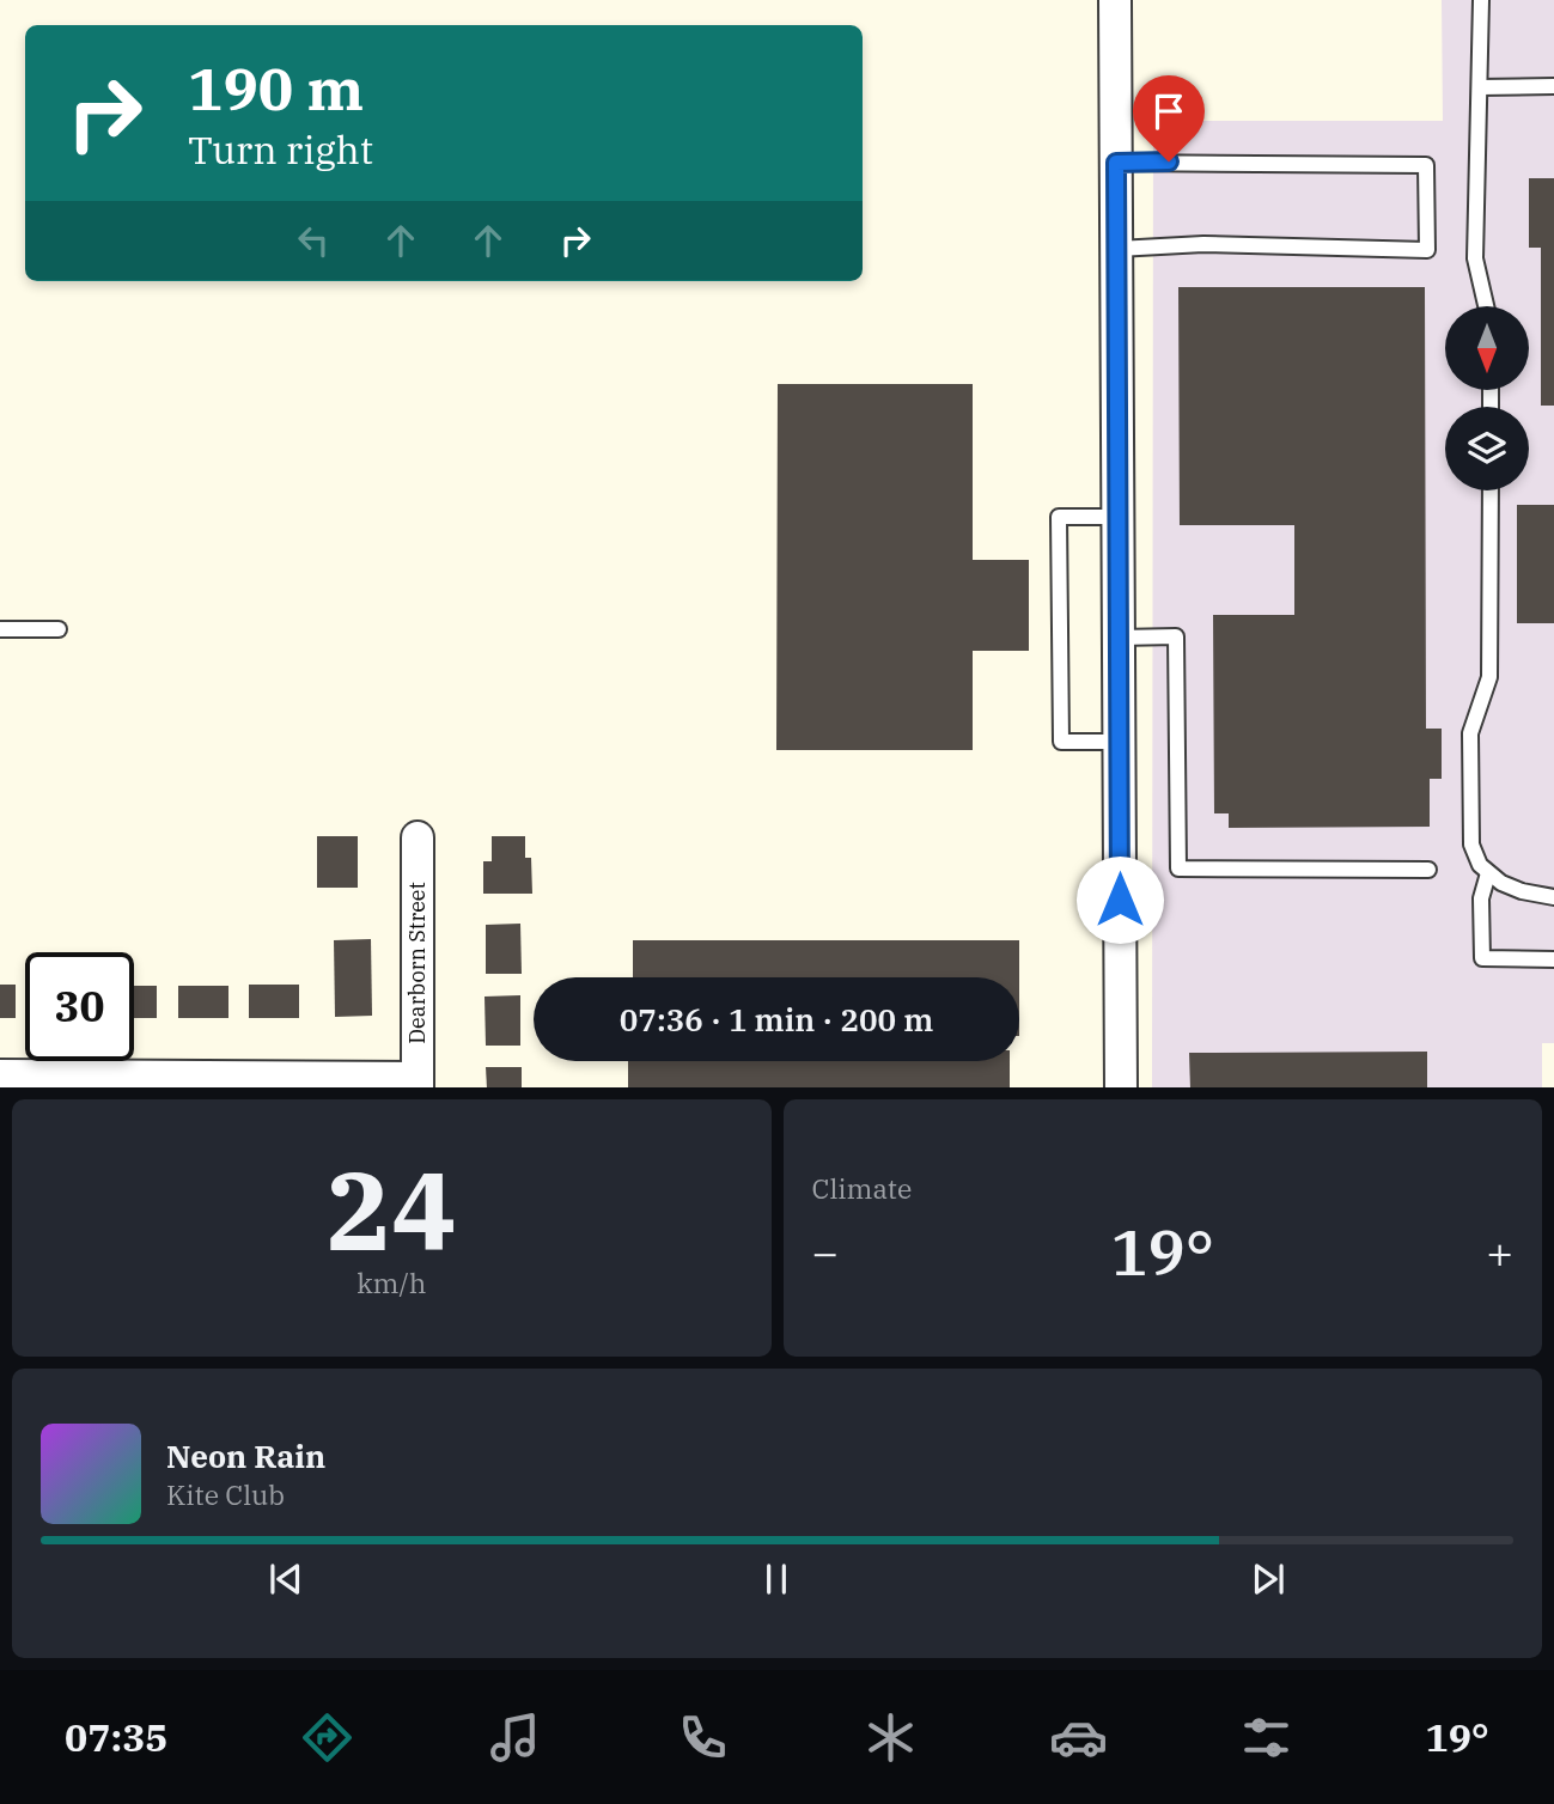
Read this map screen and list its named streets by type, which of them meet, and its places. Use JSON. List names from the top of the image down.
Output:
{
  "streets": {
    "street": ["Dearborn Street"]
  },
  "north": "bottom",
  "page": {
    "turn": ["190 m", "Turn right"],
    "limit": "30",
    "trip": "07:36 · 1 min · 200 m",
    "tile": [
      ["24", "km/h"],
      "Climate"
    ],
    "heat": ["−", "19°", "+"],
    "song": ["Neon Rain", "Kite Club"],
    "tabs": ["07:35", "19°"]
  }
}
